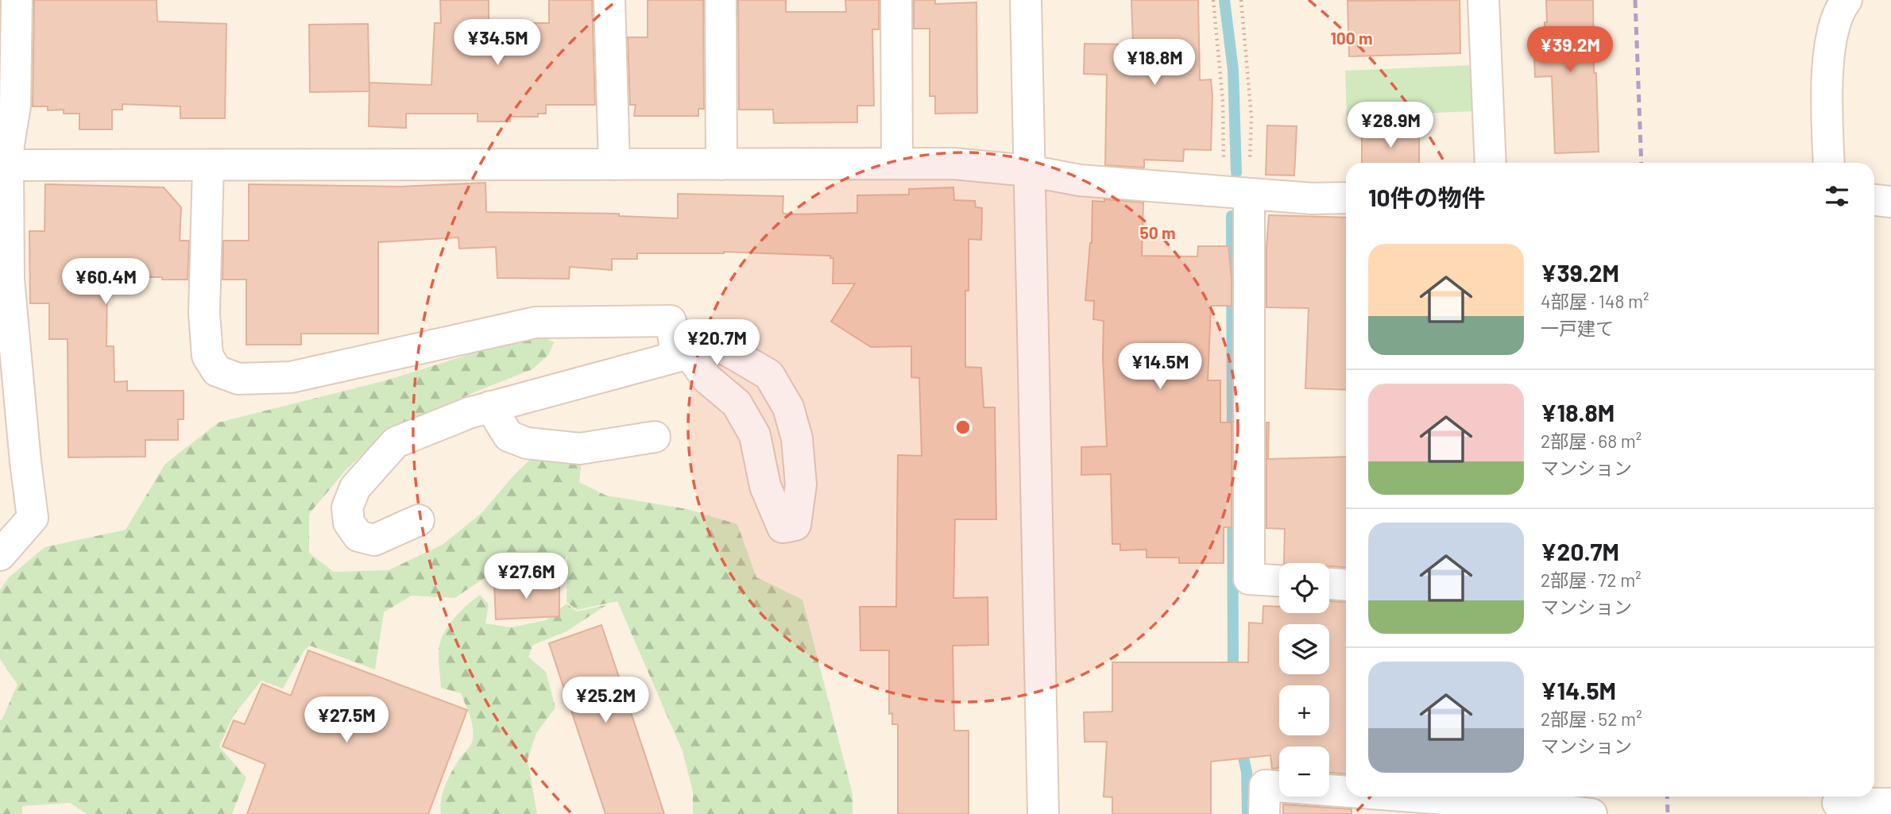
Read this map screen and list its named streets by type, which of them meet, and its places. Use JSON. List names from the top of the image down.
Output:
{
  "page": {
    "price": [
      "¥34.5M",
      "¥39.2M",
      "¥18.8M",
      "¥28.9M",
      "¥60.4M",
      "¥20.7M",
      "¥14.5M",
      "¥27.6M",
      "¥25.2M",
      "¥27.5M"
    ],
    "heading": "10件の物件",
    "list": [
      {
        "name": "¥39.2M",
        "note": "4部屋 · 148 m² · 一戸建て"
      },
      {
        "name": "¥18.8M",
        "note": "2部屋 · 68 m² · マンション"
      },
      {
        "name": "¥20.7M",
        "note": "2部屋 · 72 m² · マンション"
      },
      {
        "name": "¥14.5M",
        "note": "2部屋 · 52 m² · マンション"
      }
    ],
    "map_buttons": ["+", "−"]
  },
  "rings": ["100 m", "50 m"]
}
